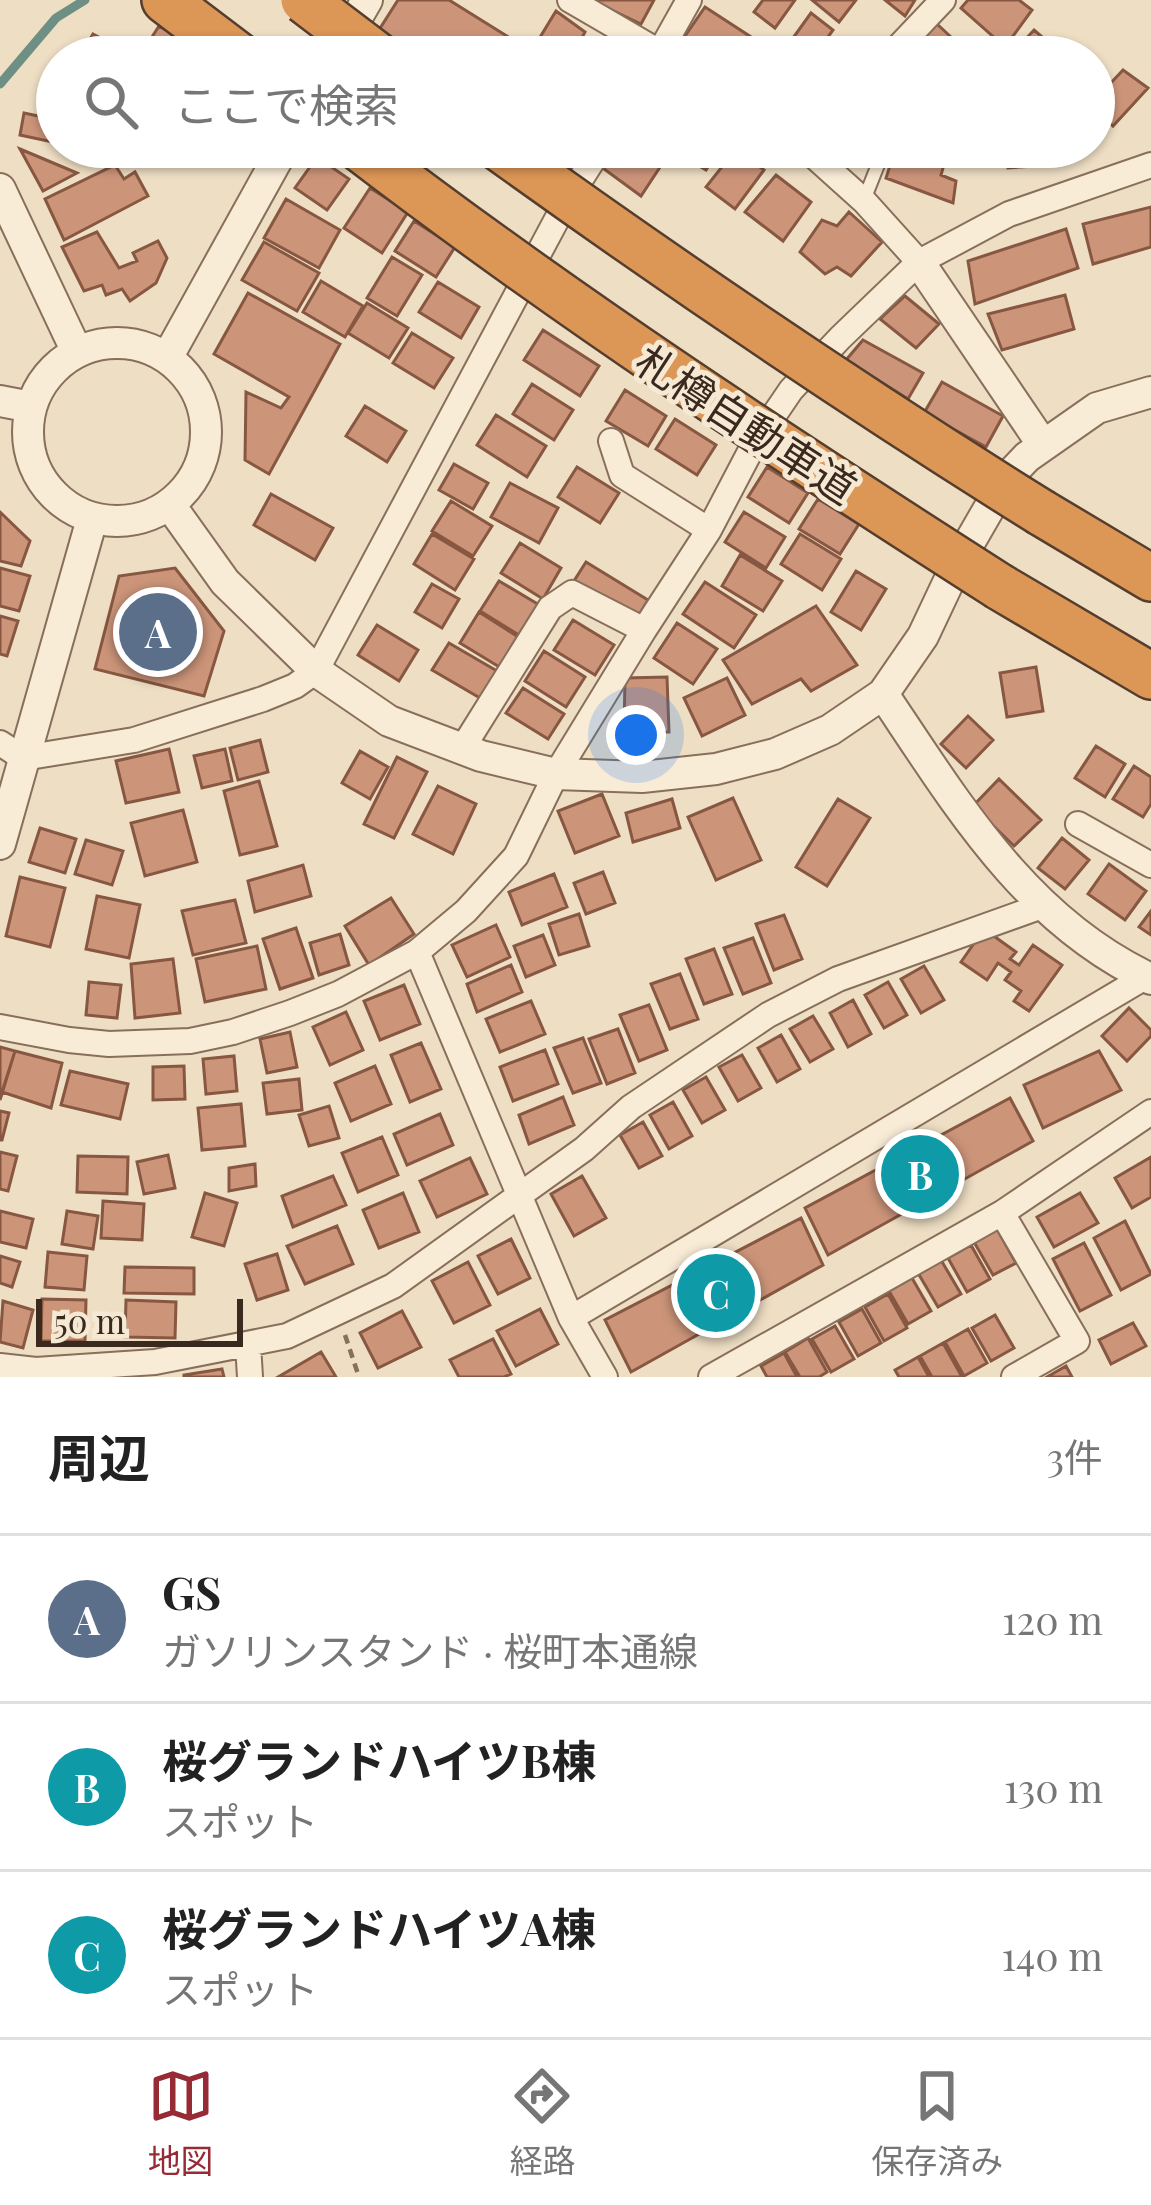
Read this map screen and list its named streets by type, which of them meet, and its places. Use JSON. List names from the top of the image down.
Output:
{
  "streets": {
    "highway": ["札樽自動車道"]
  },
  "scale_bar": "50 m",
  "page": {
    "search": "ここで検索",
    "pins": ["A", "B", "C"],
    "scale": "50 m",
    "heading": ["周辺", "3件"],
    "list": [
      {
        "mark": "A",
        "name": "GS",
        "note": "ガソリンスタンド · 桜町本通線",
        "value": "120 m"
      },
      {
        "mark": "B",
        "name": "桜グランドハイツB棟",
        "note": "スポット",
        "value": "130 m"
      },
      {
        "mark": "C",
        "name": "桜グランドハイツA棟",
        "note": "スポット",
        "value": "140 m"
      }
    ],
    "nav": ["地図", "経路", "保存済み"]
  }
}
